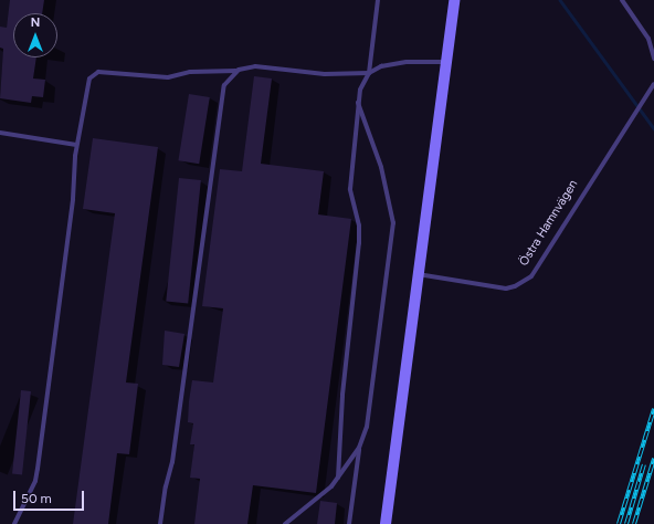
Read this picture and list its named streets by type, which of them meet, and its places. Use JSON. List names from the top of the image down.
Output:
{
  "streets": {
    "lane": ["Östra Hamnvägen"]
  },
  "scale_bar": "50 m",
  "north": "top"
}
